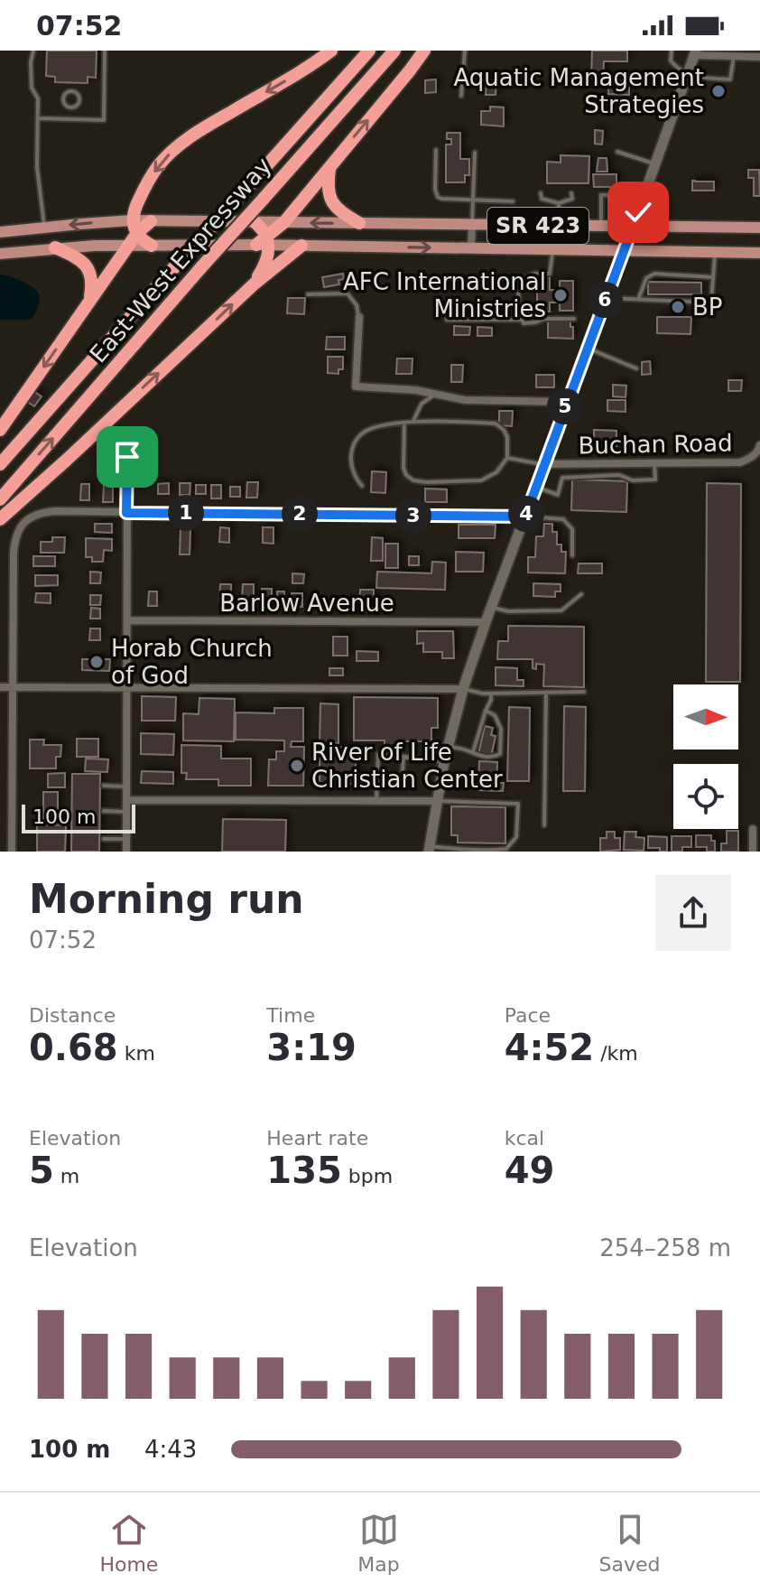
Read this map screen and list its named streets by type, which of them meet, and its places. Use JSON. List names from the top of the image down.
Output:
{
  "streets": {
    "highway": ["East-West Expressway"],
    "main road": ["SR 423"],
    "street": ["Buchan Road", "Barlow Avenue"]
  },
  "places": [
    "Aquatic Management Strategies",
    "AFC International Ministries",
    "BP",
    "Horab Church of God",
    "River of Life Christian Center"
  ],
  "scale_bar": "100 m",
  "north": "right",
  "page": {
    "status": "07:52",
    "pins": [
      "6",
      "5",
      "1",
      "2",
      "4",
      "3"
    ],
    "scale": "100 m",
    "heading": ["Morning run", "07:52"],
    "stats": [
      ["Distance", "0.68 km"],
      ["Time", "3:19"],
      ["Pace", "4:52 /km"],
      ["Elevation", "5 m"],
      ["Heart rate", "135 bpm"],
      ["kcal", "49"]
    ],
    "chart": ["Elevation", "254–258 m"],
    "list": [
      {
        "name": "100 m",
        "note": "4:43"
      }
    ],
    "tabs": ["Home", "Map", "Saved"]
  }
}
